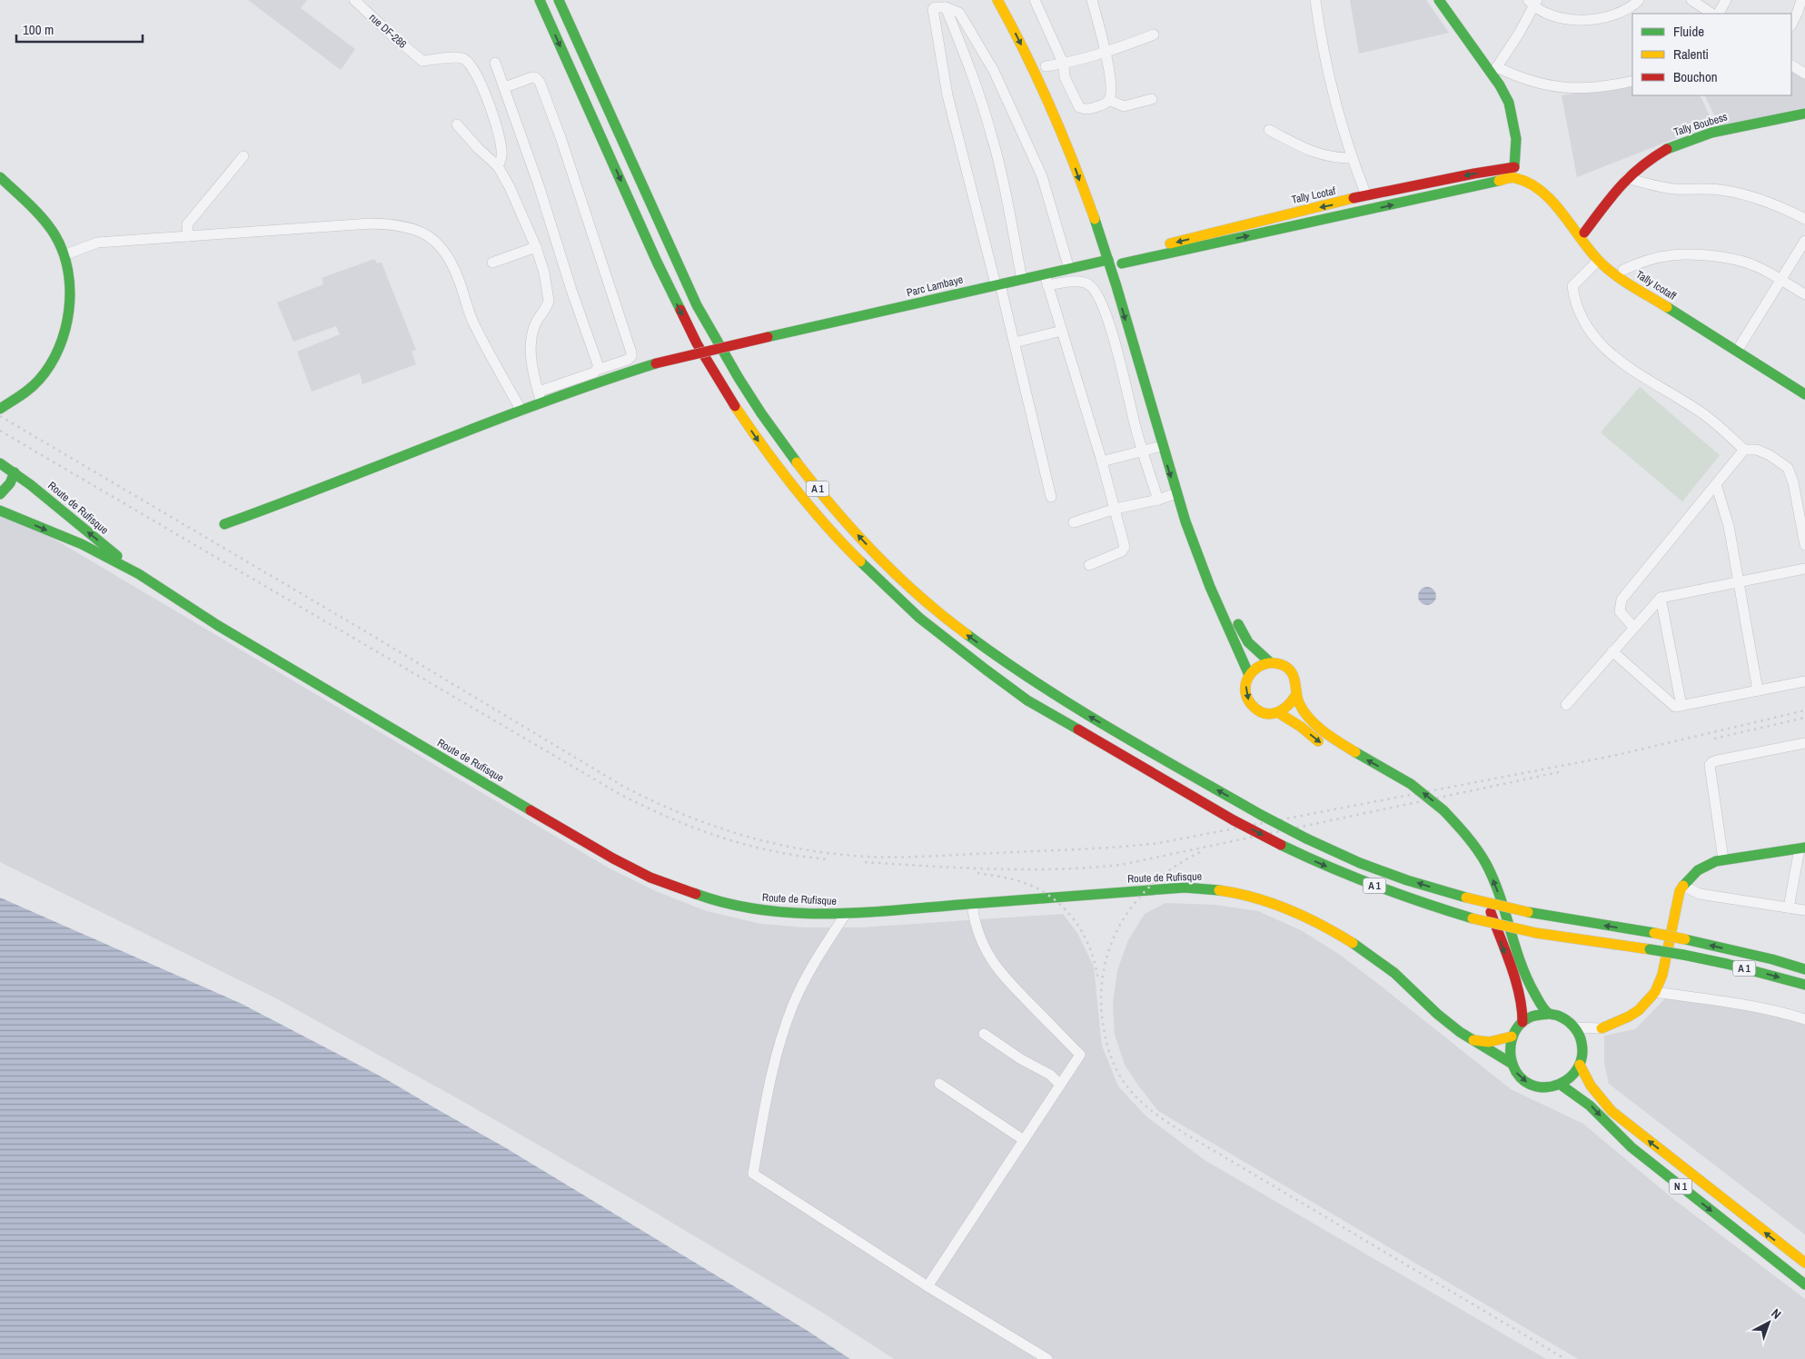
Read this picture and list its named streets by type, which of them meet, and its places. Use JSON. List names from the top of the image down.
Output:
{
  "streets": {
    "main road": [
      "Tally Boubess",
      "Tally Lcotaf",
      "Tally Icotaff",
      "Parc Lambaye",
      "A 1",
      "Route de Rufisque",
      "N 1"
    ],
    "street": ["rue DF-286"]
  },
  "crossings": [
    ["Tally Boubess", "Tally Icotaff"],
    ["Tally Lcotaf", "Tally Icotaff"],
    ["Route de Rufisque", "N 1"]
  ],
  "legend": ["Fluide", "Ralenti", "Bouchon"],
  "scale_bar": "100 m",
  "north": "top right"
}
